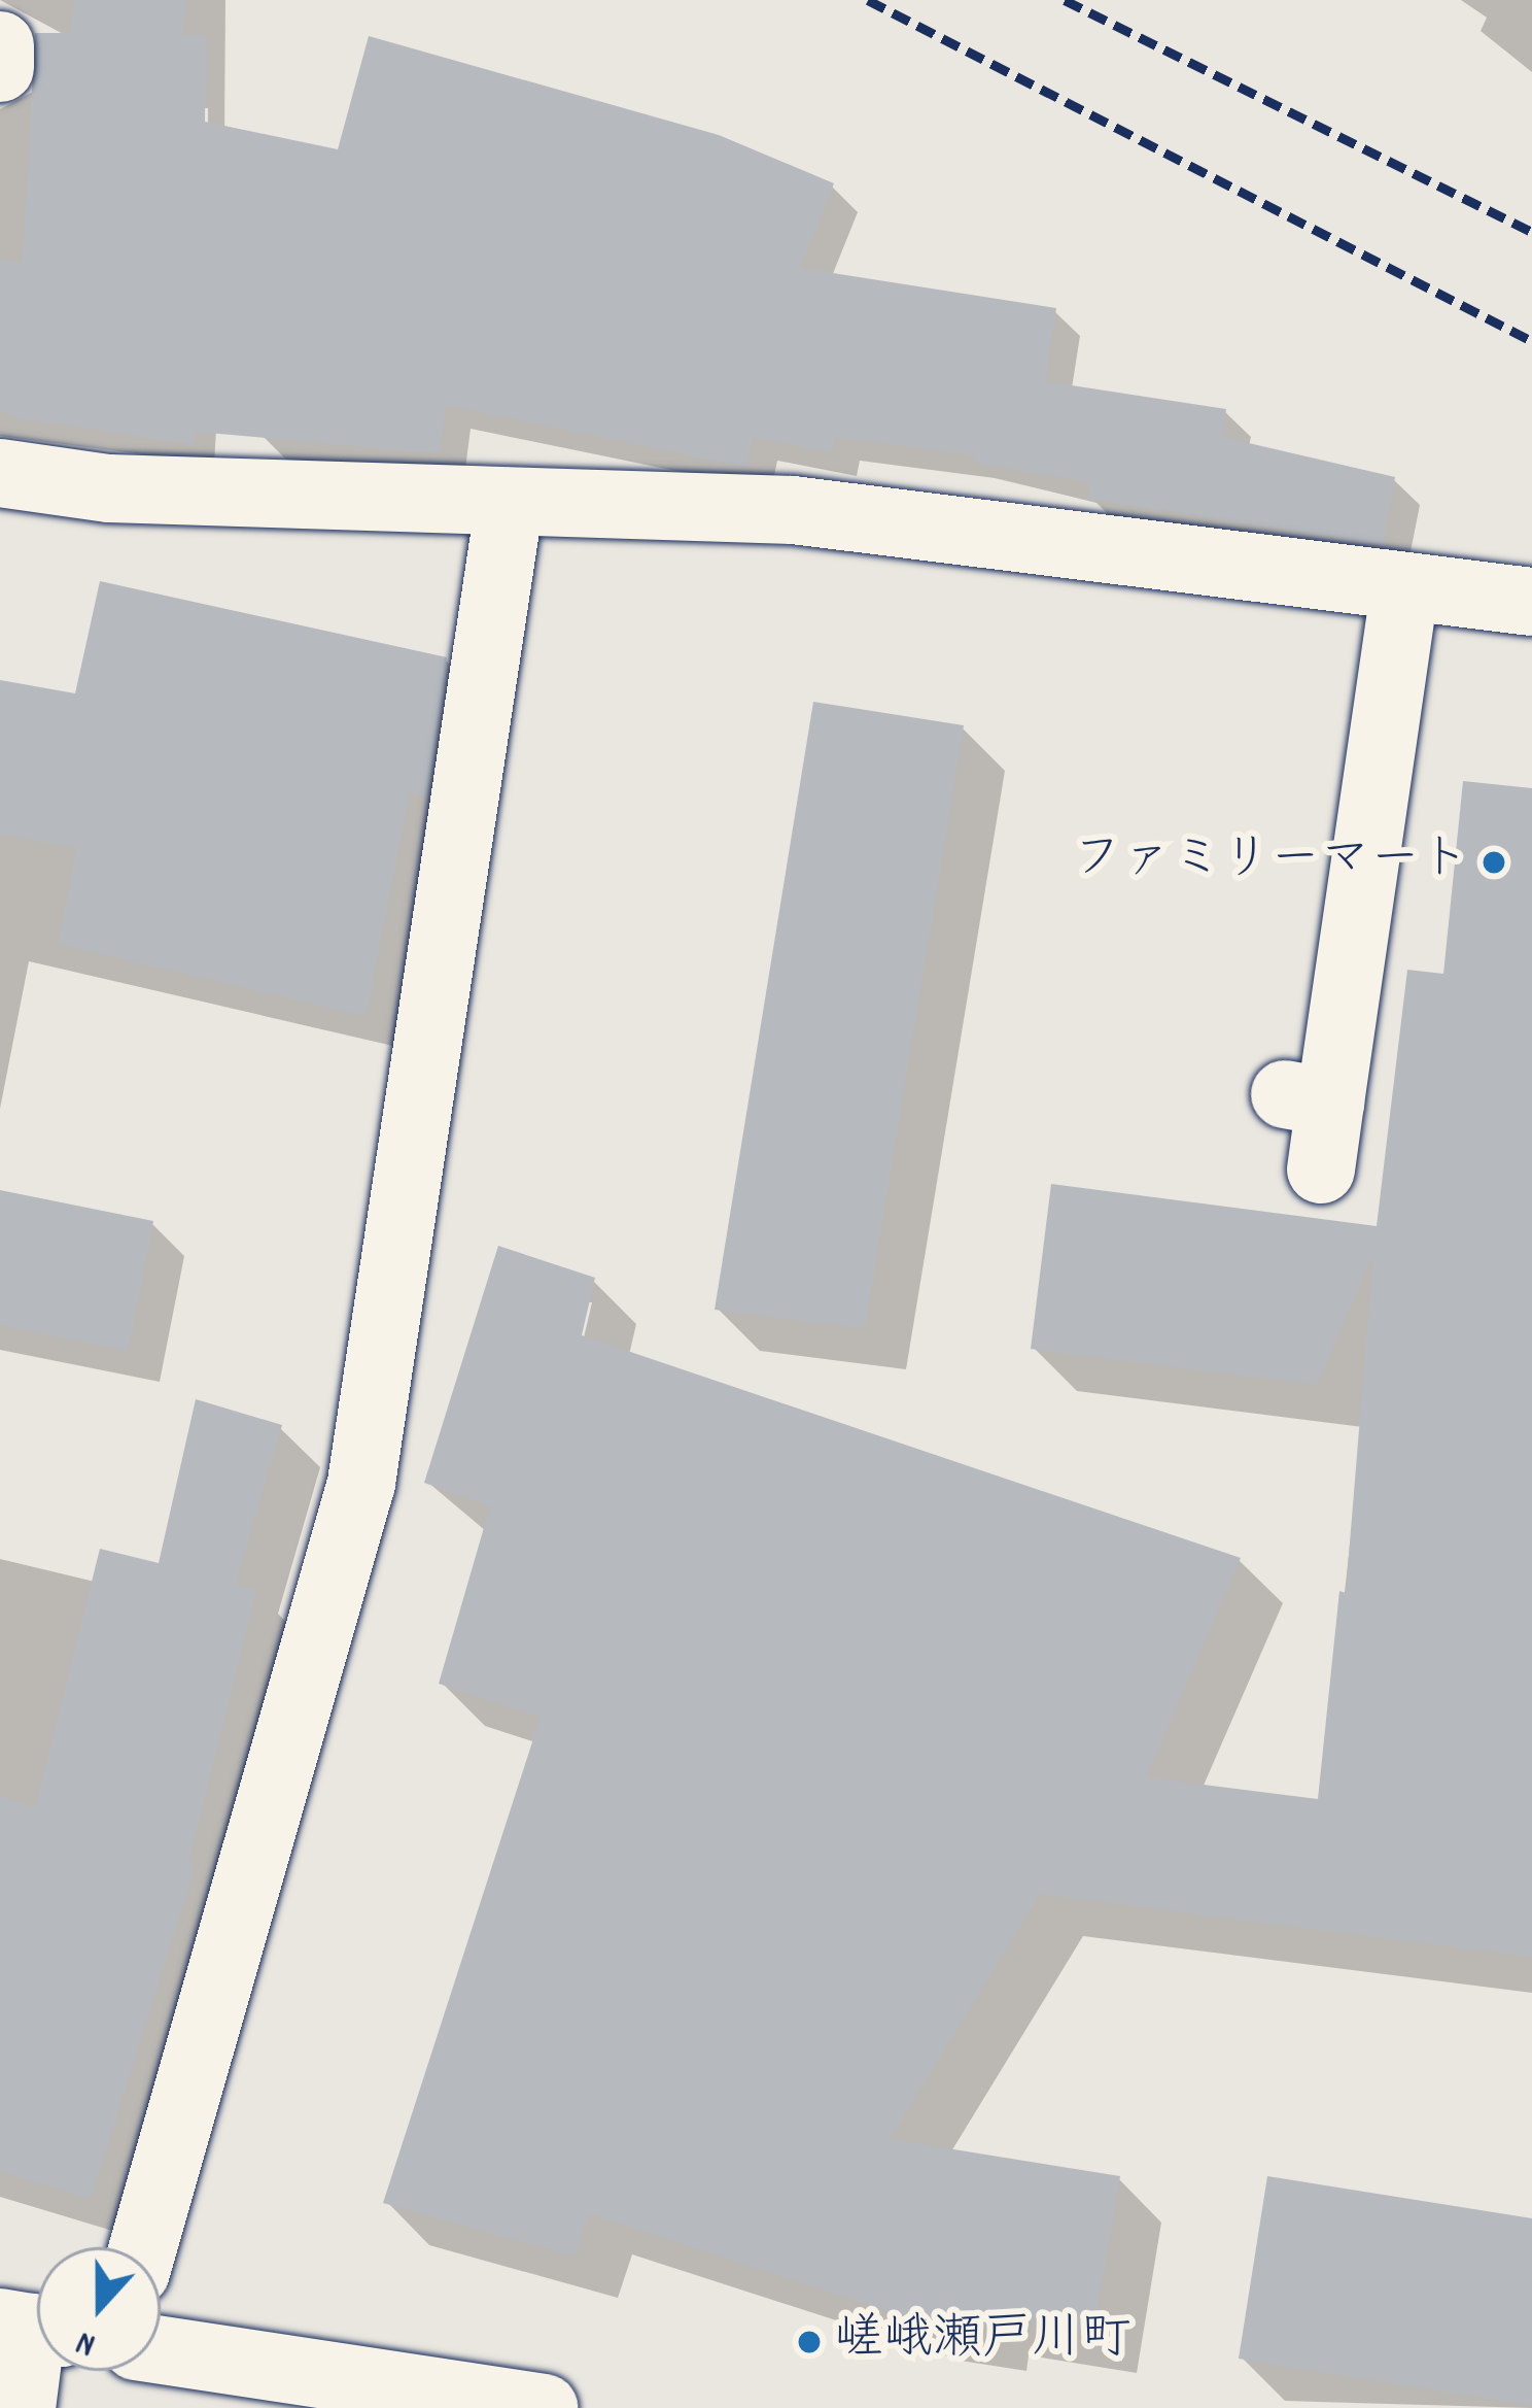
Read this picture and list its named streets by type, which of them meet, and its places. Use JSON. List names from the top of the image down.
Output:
{
  "places": ["ファミリーマート", "嵯峨瀬戸川町"],
  "north": "bottom"
}
